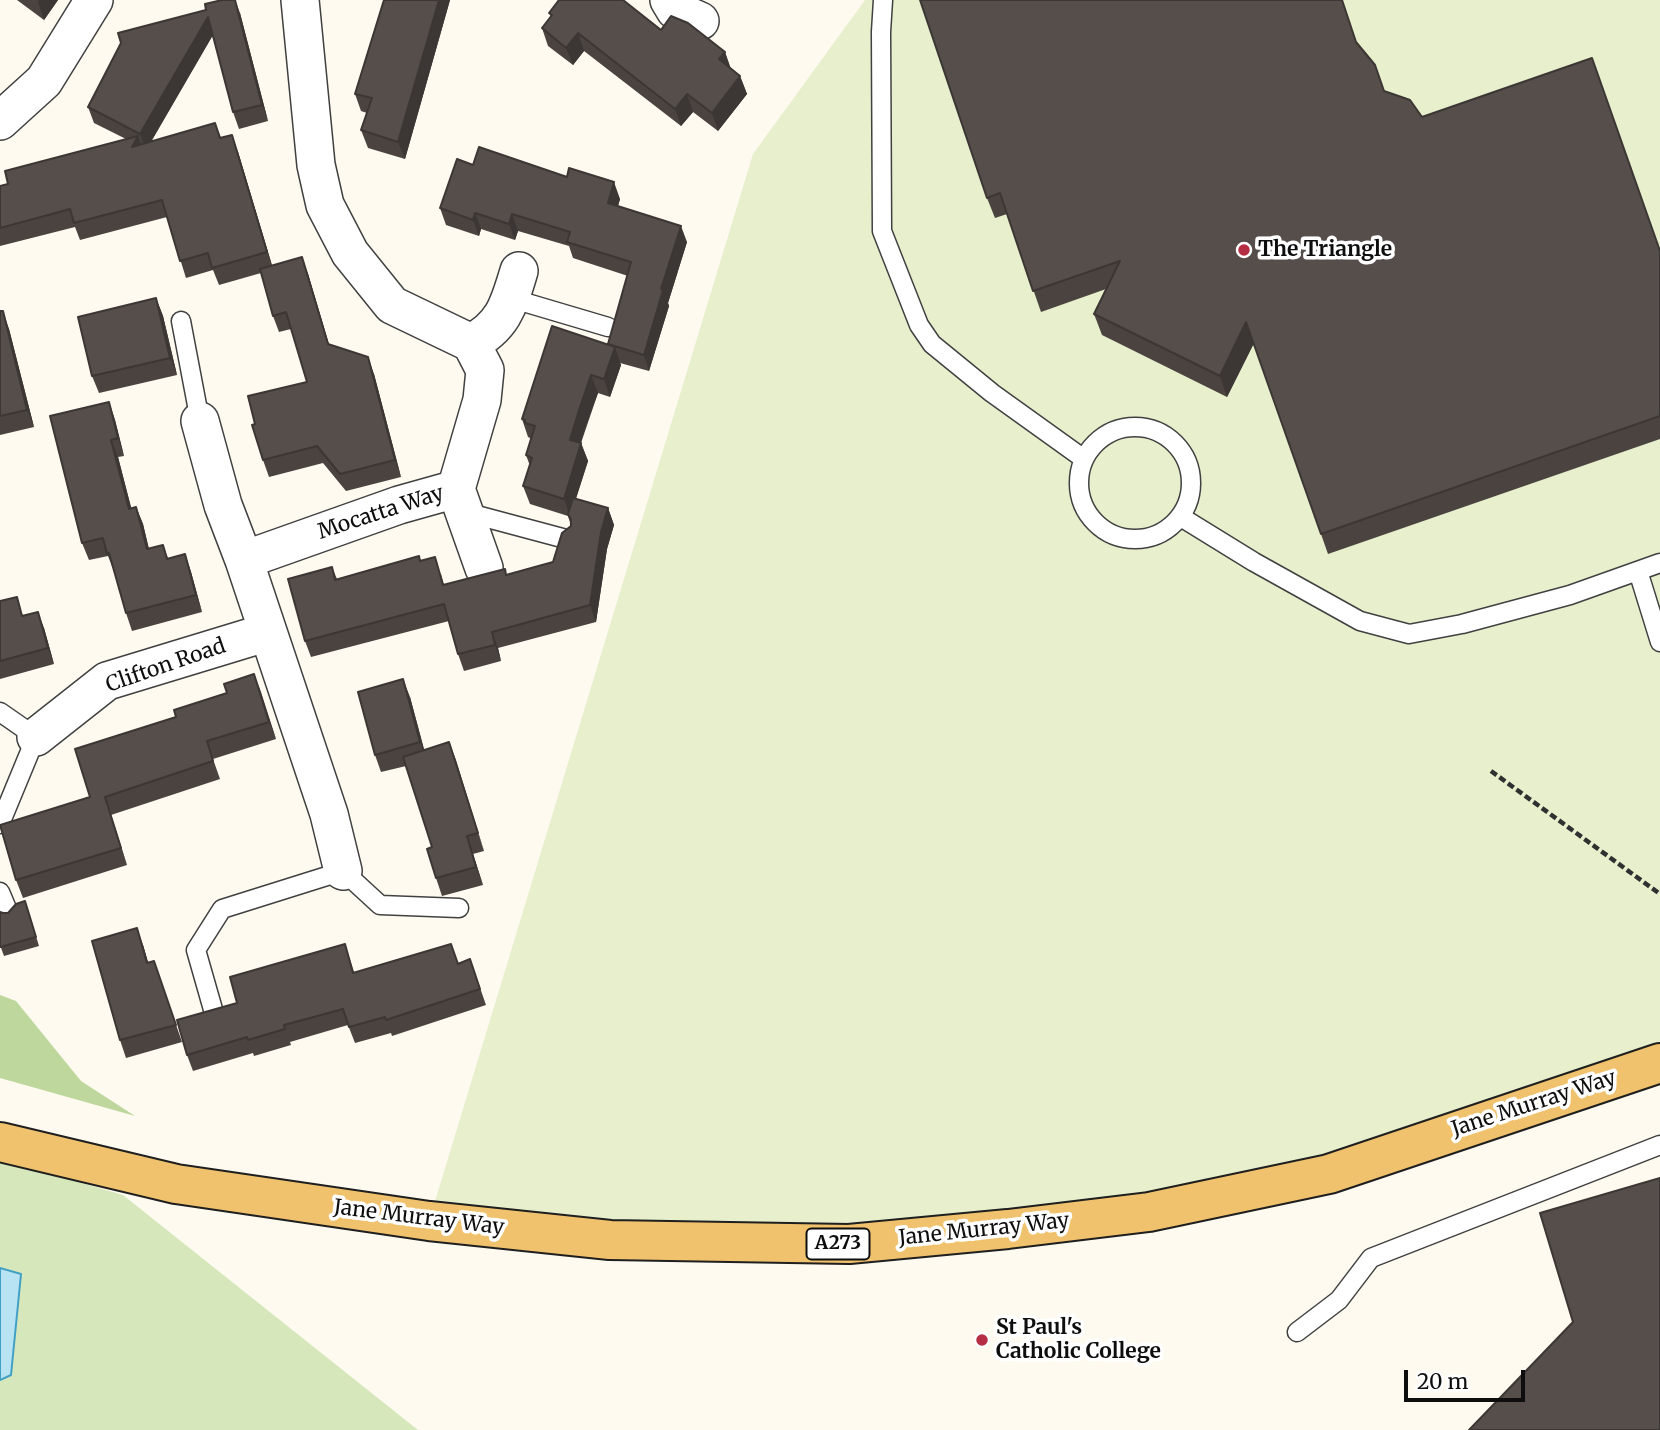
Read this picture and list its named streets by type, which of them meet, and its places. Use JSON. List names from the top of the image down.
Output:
{
  "streets": {
    "main road": ["Jane Murray Way", "A273"],
    "street": ["Mocatta Way", "Clifton Road"]
  },
  "places": ["The Triangle", "St Paul's Catholic College"],
  "scale_bar": "20 m"
}
